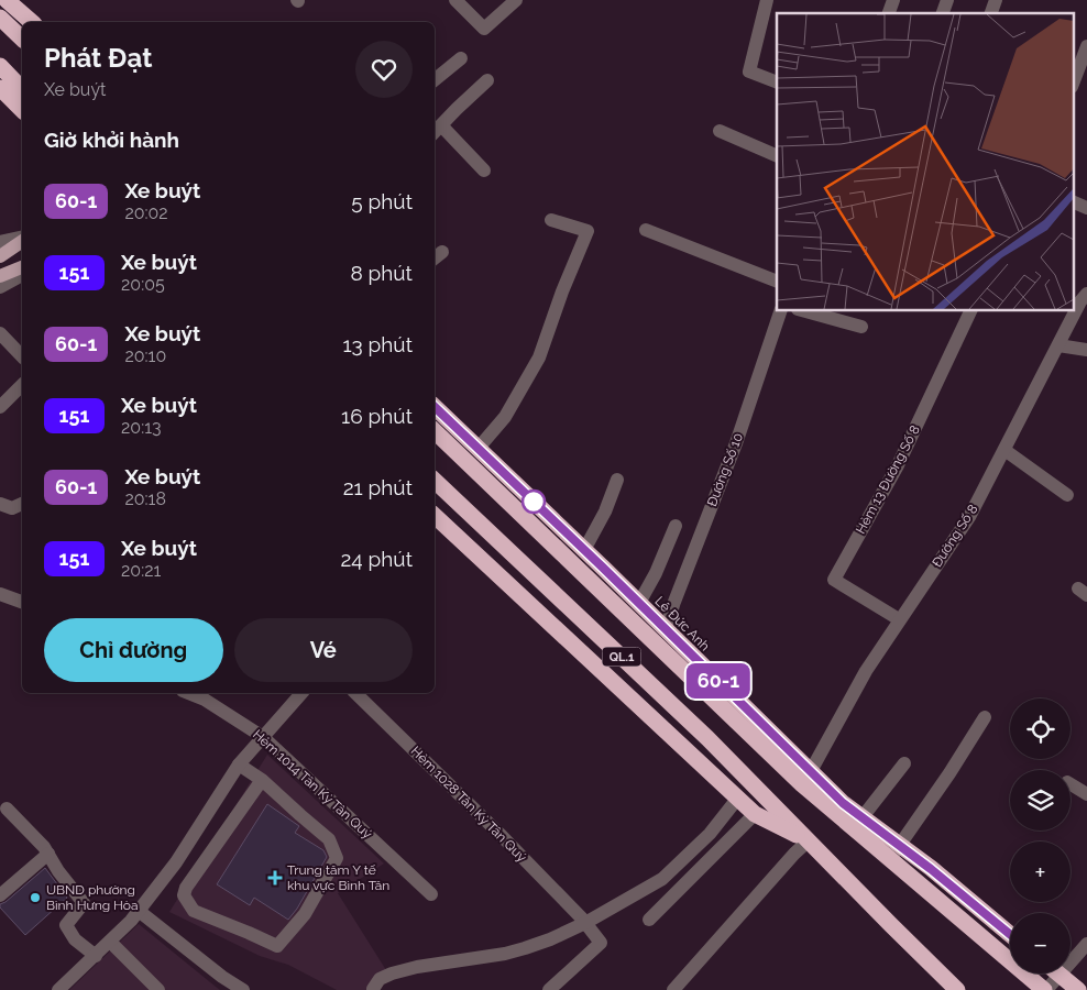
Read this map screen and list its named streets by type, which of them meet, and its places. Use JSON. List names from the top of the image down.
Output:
{
  "streets": {
    "highway": ["Lê Đức Anh", "QL.1"],
    "street": [
      "Đường Số 10",
      "Hẻm 13 Đường Số 8",
      "Đường Số 8",
      "Hẻm 1014 Tân Kỳ Tân Quý",
      "Hẻm 1028 Tân Kỳ Tân Quý"
    ]
  },
  "crossings": [
    ["Đường Số 10", "Lê Đức Anh"],
    ["Hẻm 13 Đường Số 8", "Đường Số 8"],
    ["Đường Số 8", "Lê Đức Anh"]
  ],
  "places": {
    "health": ["Trung tâm Y tế khu vực Bình Tân"],
    "other": ["UBND phường Bình Hưng Hòa"]
  },
  "lines": ["bus line 60-1"],
  "page": {
    "on_map": "60-1",
    "heading": [
      ["Phát Đạt", "Xe buýt"],
      "Giờ khởi hành"
    ],
    "list": [
      {
        "mark": "60-1",
        "name": "Xe buýt",
        "note": "20:02",
        "value": "5 phút"
      },
      {
        "mark": "151",
        "name": "Xe buýt",
        "note": "20:05",
        "value": "8 phút"
      },
      {
        "mark": "60-1",
        "name": "Xe buýt",
        "note": "20:10",
        "value": "13 phút"
      },
      {
        "mark": "151",
        "name": "Xe buýt",
        "note": "20:13",
        "value": "16 phút"
      },
      {
        "mark": "60-1",
        "name": "Xe buýt",
        "note": "20:18",
        "value": "21 phút"
      },
      {
        "mark": "151",
        "name": "Xe buýt",
        "note": "20:21",
        "value": "24 phút"
      }
    ],
    "buttons": ["Chỉ đường", "Vé"],
    "map_buttons": ["+", "−"]
  }
}
